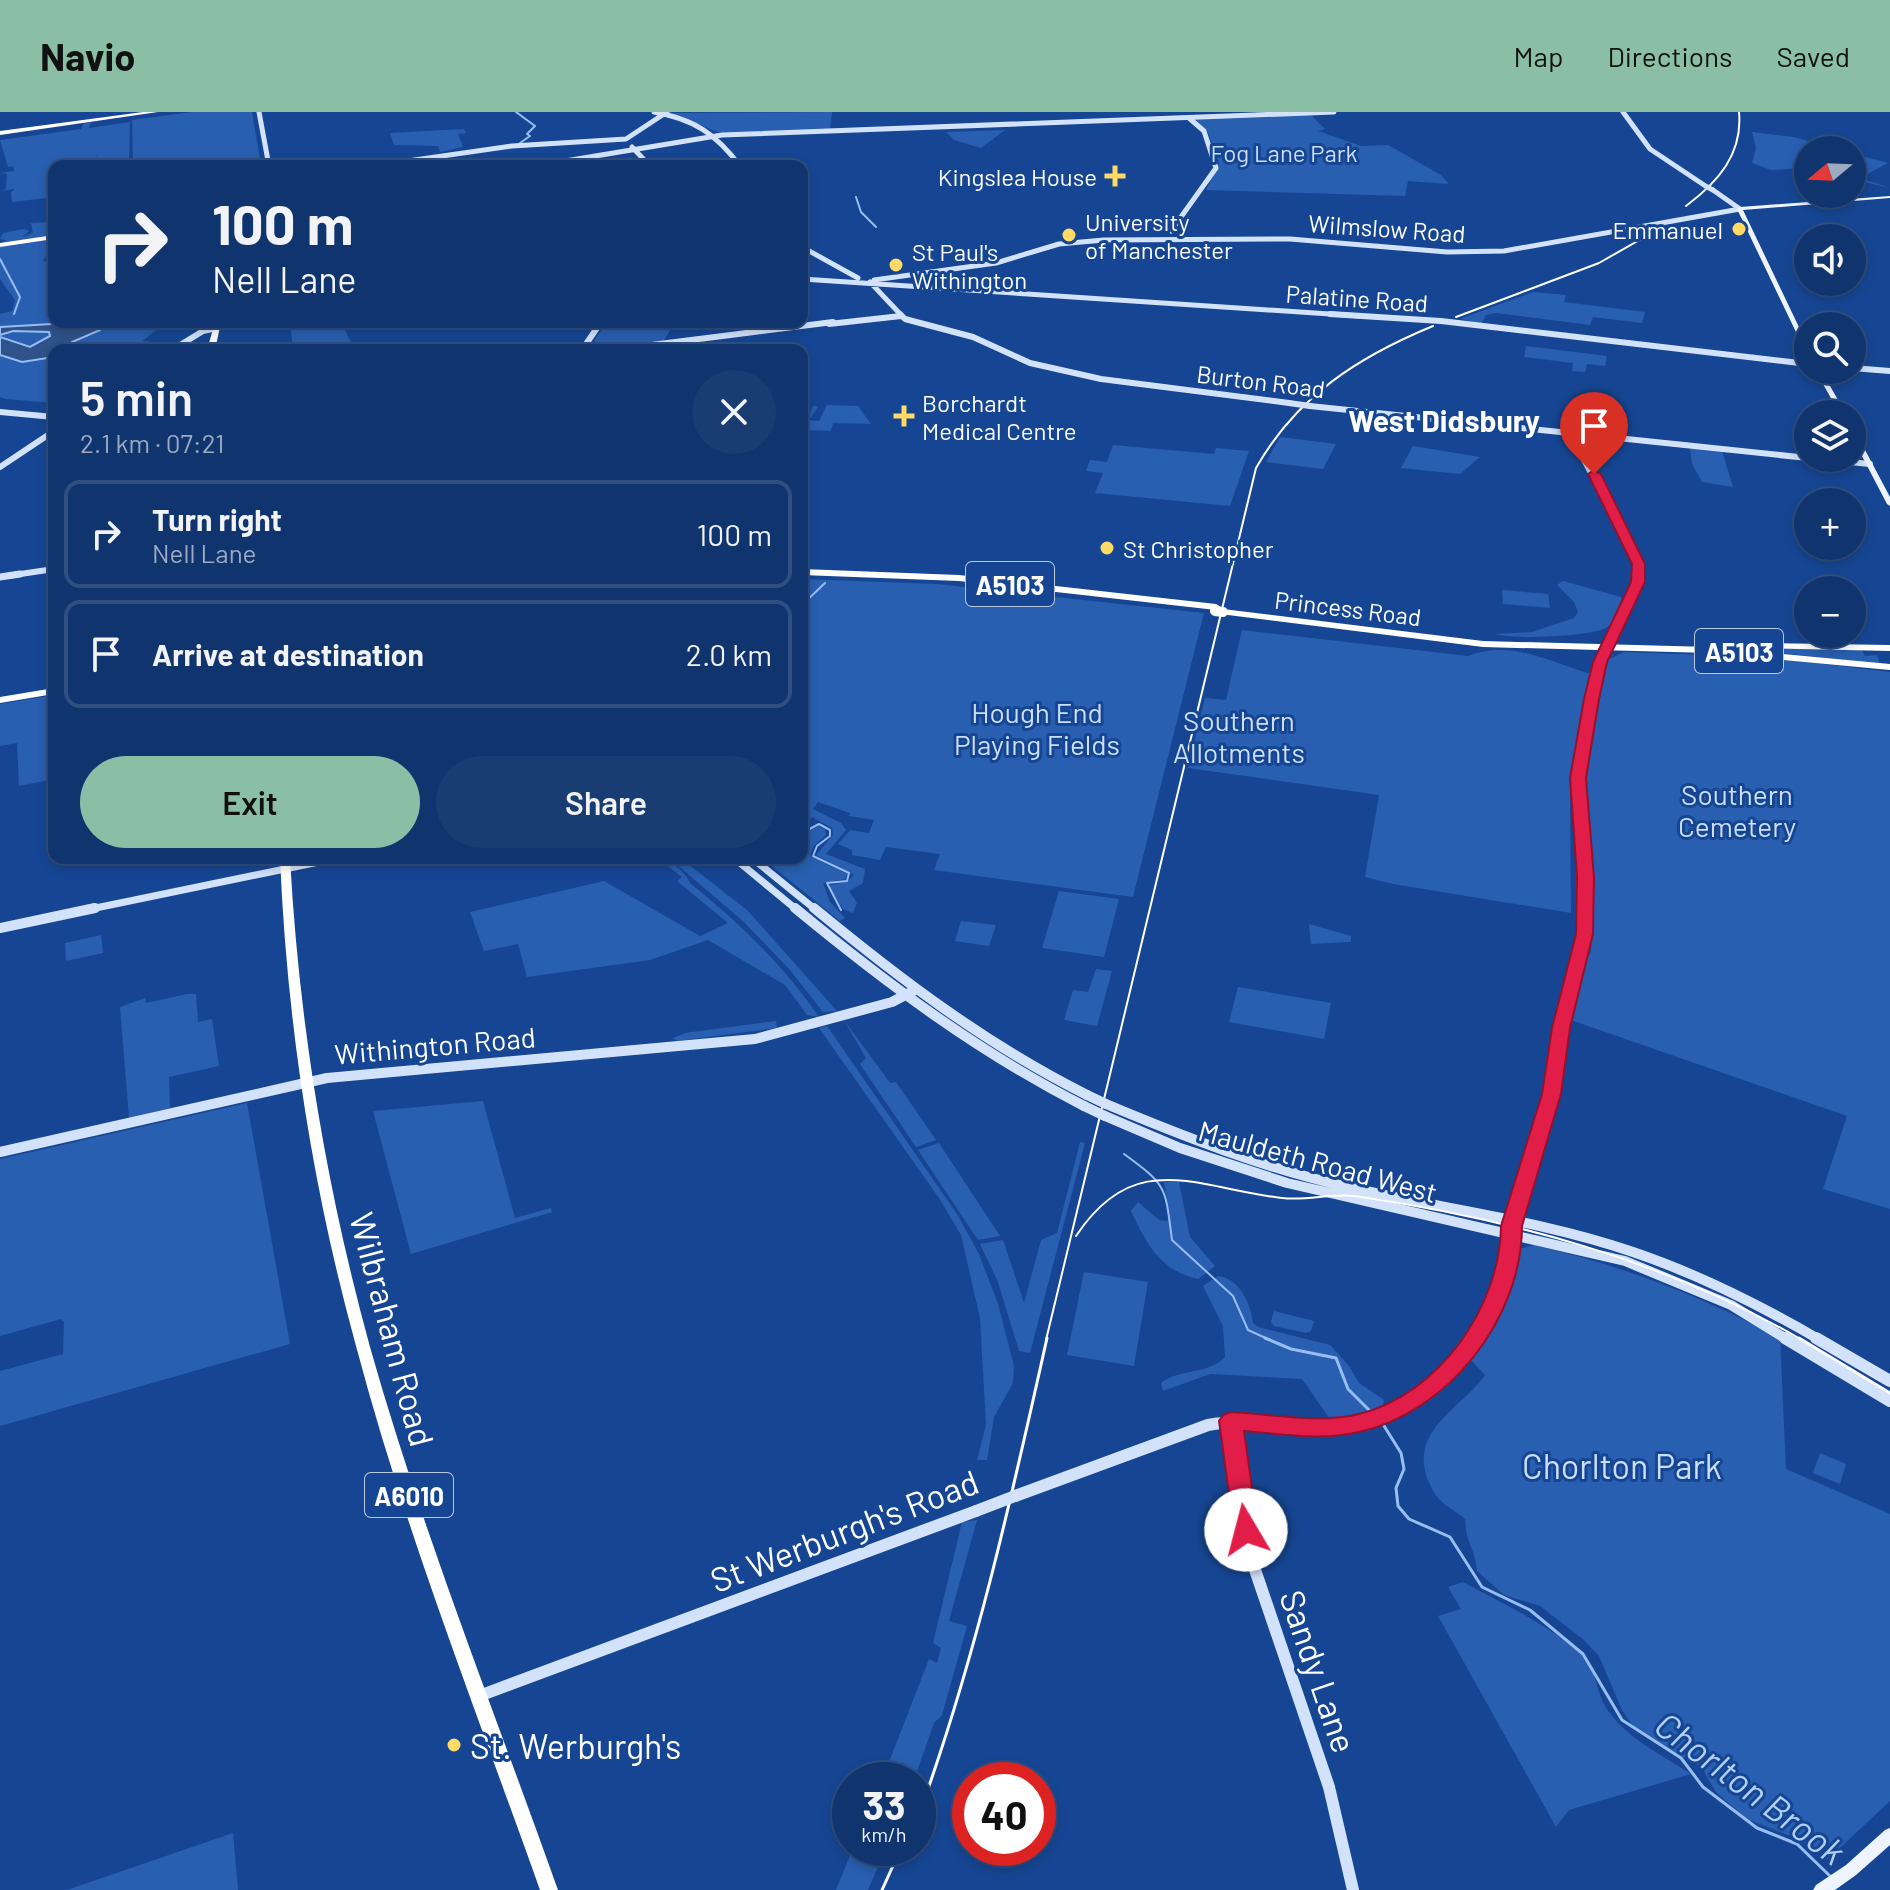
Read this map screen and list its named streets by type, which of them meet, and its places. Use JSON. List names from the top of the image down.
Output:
{
  "streets": {
    "highway": [
      "A5103",
      "Princess Road",
      "Wilbraham Road",
      "A6010"
    ],
    "main road": ["Wilmslow Road"],
    "street": [
      "Palatine Road",
      "Burton Road",
      "Withington Road",
      "Mauldeth Road West",
      "St Werburgh's Road",
      "Sandy Lane"
    ]
  },
  "crossings": [
    ["Wilmslow Road", "Palatine Road"],
    ["Wilmslow Road", "Burton Road"],
    ["Palatine Road", "Burton Road"],
    ["Burton Road", "St Werburgh's Road"],
    ["Princess Road", "St Werburgh's Road"],
    ["Withington Road", "Mauldeth Road West"],
    ["Withington Road", "Wilbraham Road"],
    ["Mauldeth Road West", "St Werburgh's Road"],
    ["Wilbraham Road", "St Werburgh's Road"],
    ["St Werburgh's Road", "Sandy Lane"]
  ],
  "districts": ["West Didsbury"],
  "water": ["Chorlton Brook"],
  "parks": [
    "Fog Lane Park",
    "Hough End Playing Fields",
    "Southern Allotments",
    "Southern Cemetery",
    "Chorlton Park"
  ],
  "places": {
    "health": ["Kingslea House", "Borchardt Medical Centre"],
    "other": [
      "Emmanuel",
      "University of Manchester",
      "St Paul's Withington",
      "St Christopher",
      "St. Werburgh's"
    ]
  },
  "north": "left",
  "page": {
    "header": "Navio",
    "nav": ["Map", "Directions", "Saved"],
    "map_buttons": ["+", "−"],
    "turn": ["100 m", "Nell Lane"],
    "heading": ["5 min", "2.1 km · 07:21"],
    "list": [
      {
        "name": "Turn right",
        "note": "Nell Lane",
        "value": "100 m"
      },
      {
        "name": "Arrive at destination",
        "value": "2.0 km"
      }
    ],
    "buttons": ["Exit", "Share"],
    "speed": "33 km/h",
    "limit": "40"
  }
}
